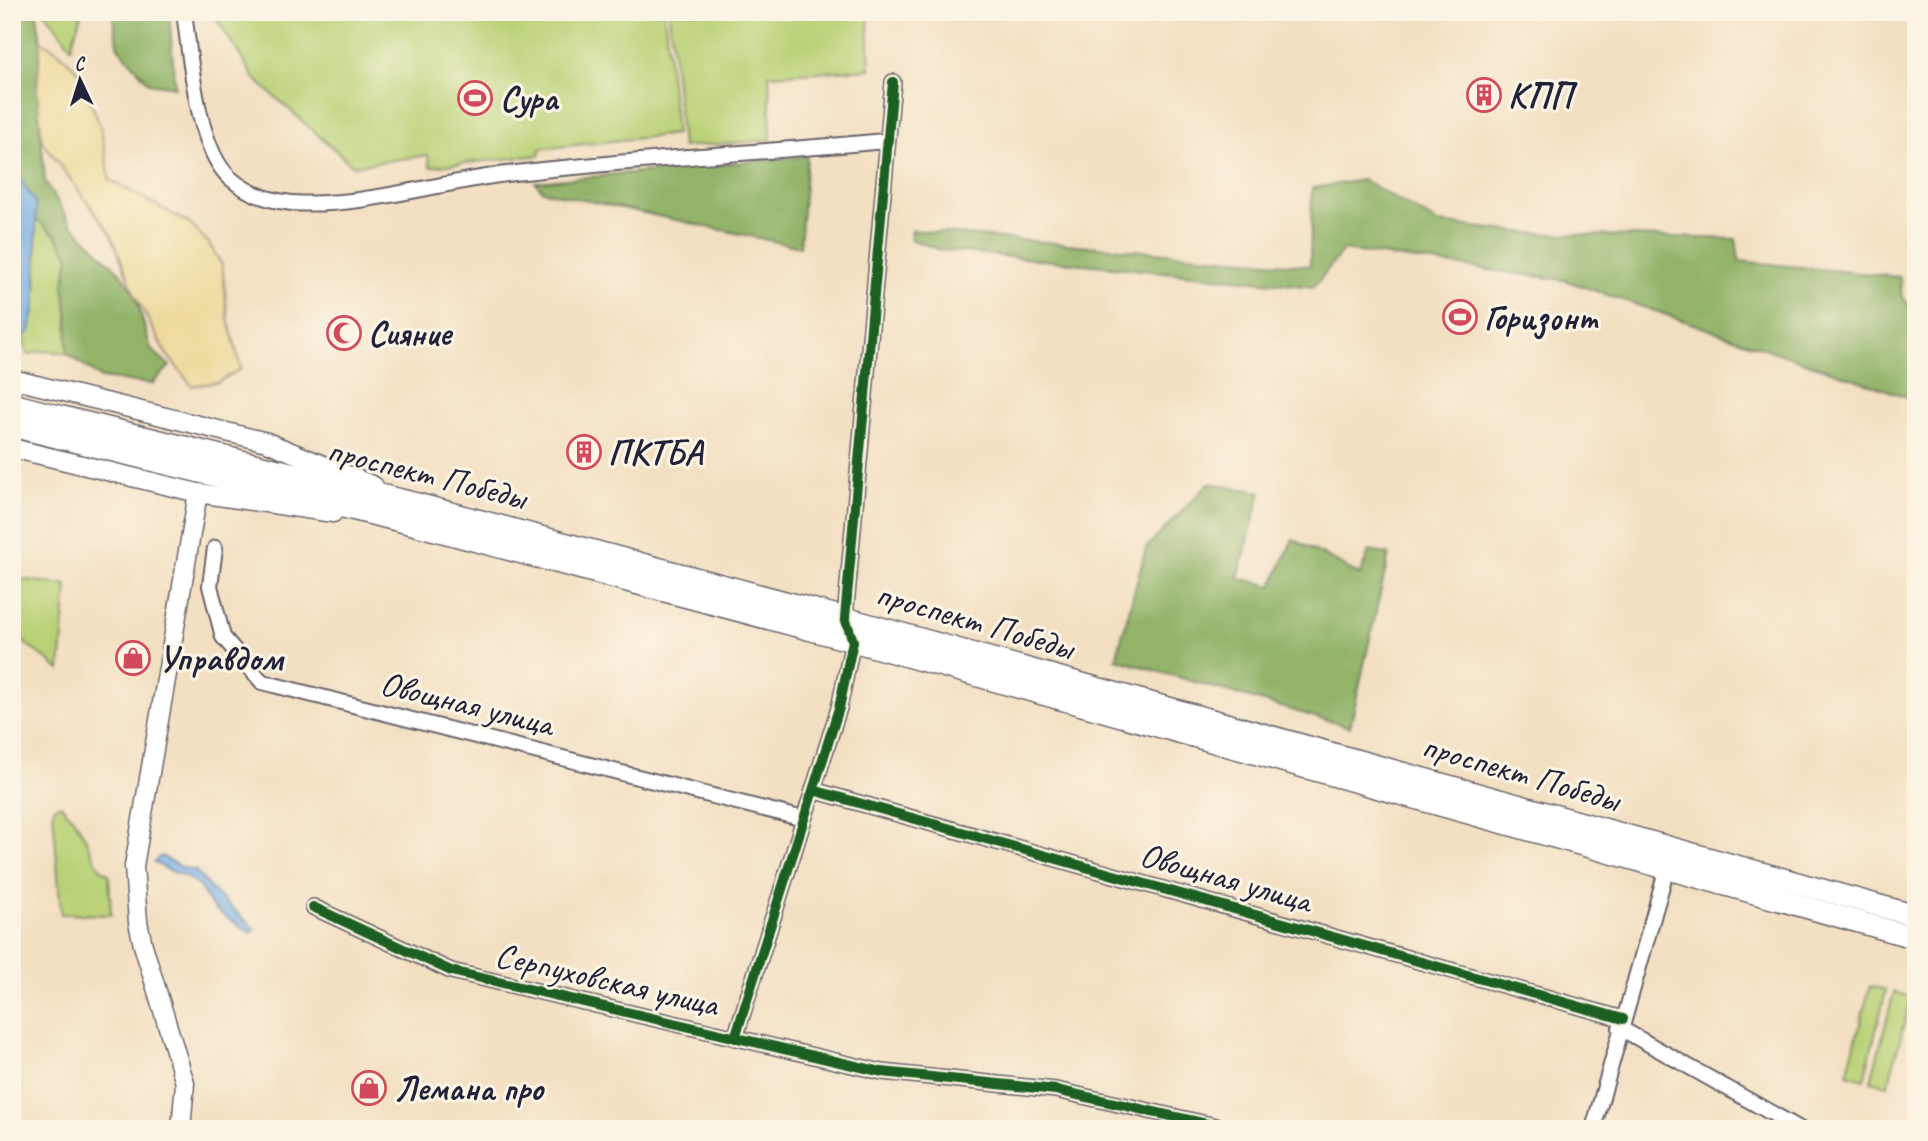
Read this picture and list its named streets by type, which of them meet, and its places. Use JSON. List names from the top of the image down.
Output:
{
  "streets": {
    "main road": ["проспект Победы"],
    "street": ["Овощная улица", "Серпуховская улица"]
  },
  "places": {
    "building": ["КПП", "ПКТБА"],
    "sports": ["Сура", "Горизонт"],
    "mosque": ["Сияние"],
    "shop": ["Управдом", "Лемана про"]
  },
  "north": "top"
}
